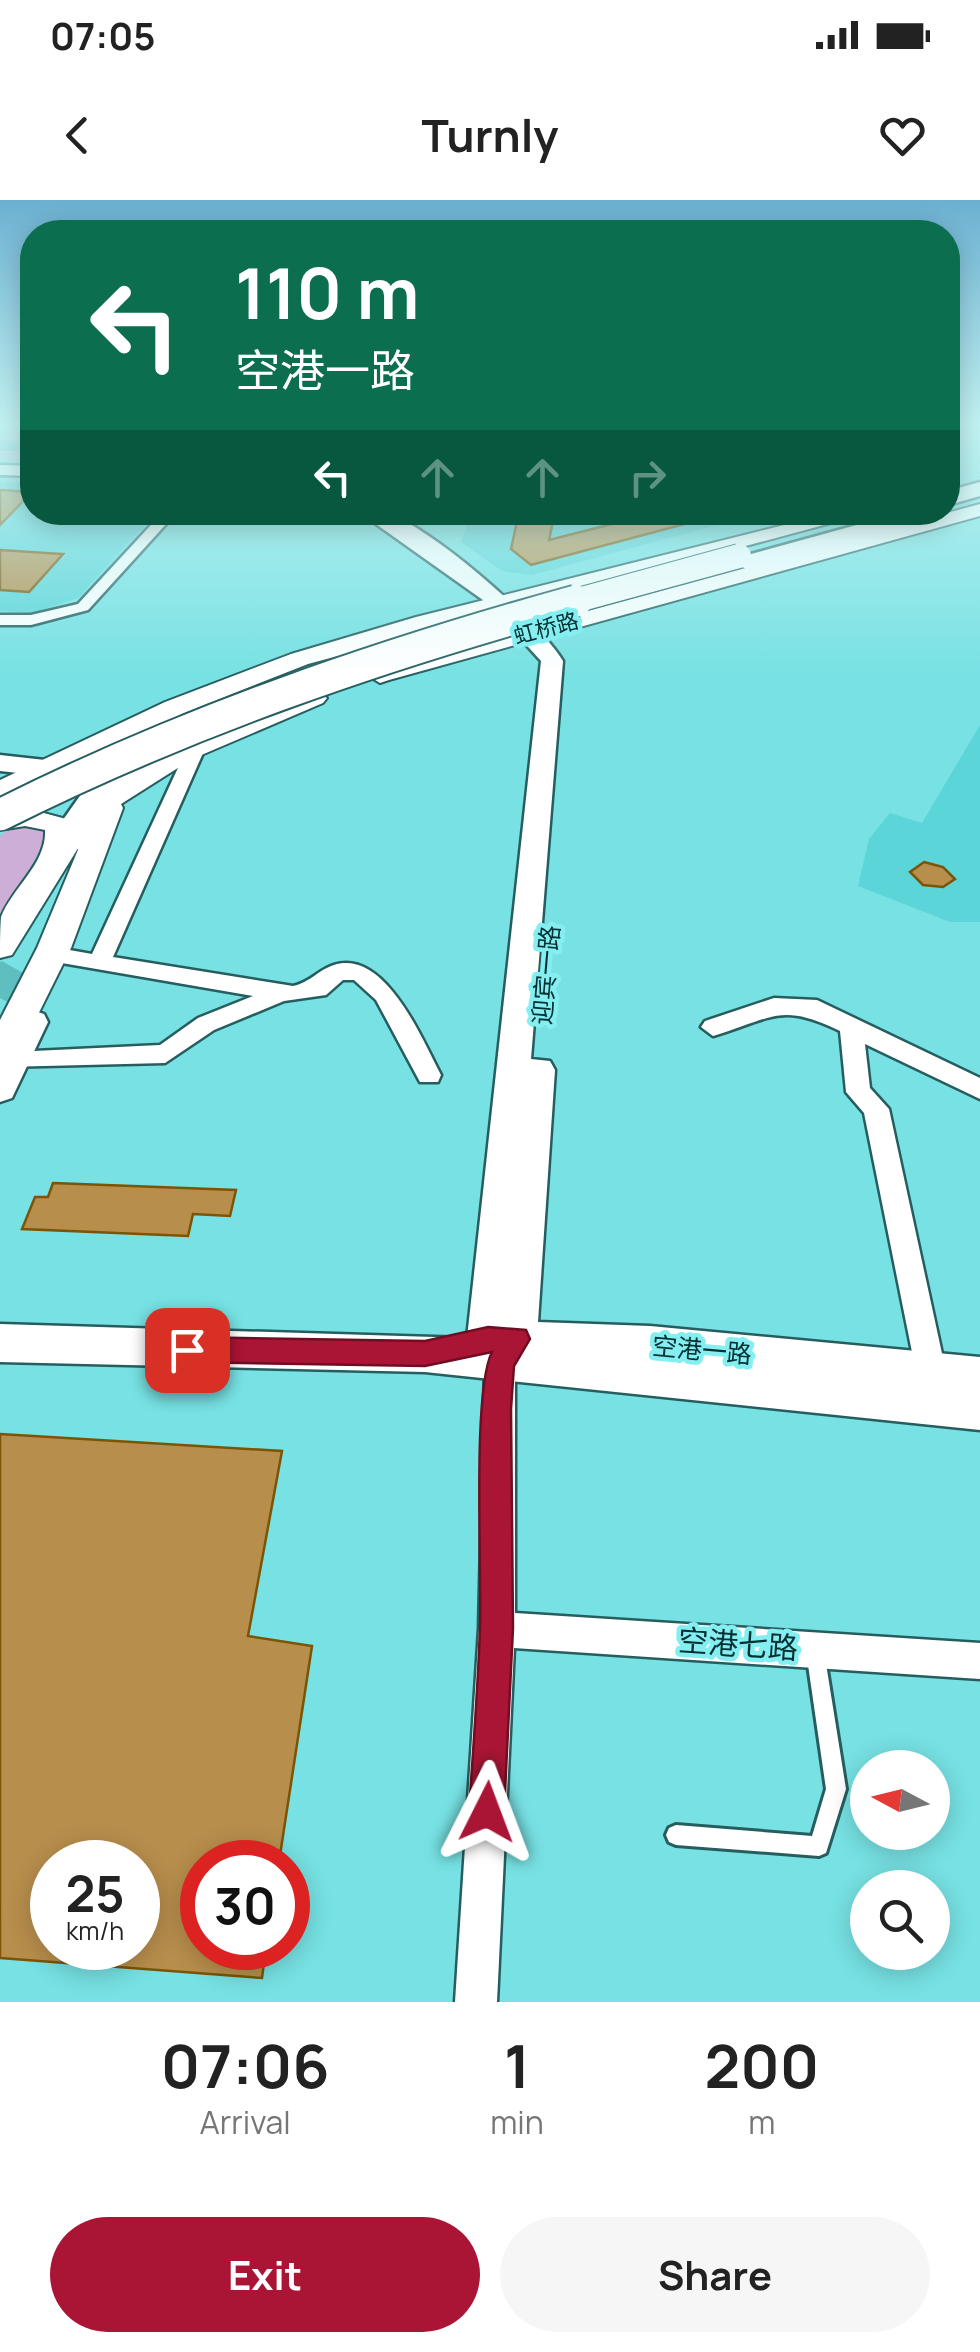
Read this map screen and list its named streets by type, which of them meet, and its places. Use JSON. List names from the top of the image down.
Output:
{
  "streets": {
    "main road": ["虹桥路", "迎宾一路", "空港一路"],
    "street": ["空港七路"]
  },
  "crossings": [
    ["虹桥路", "迎宾一路"],
    ["迎宾一路", "空港一路"],
    ["迎宾一路", "空港七路"]
  ],
  "north": "left",
  "page": {
    "status": "07:05",
    "header": "Turnly",
    "turn": ["110 m", "空港一路"],
    "speed": "25 km/h",
    "limit": "30",
    "eta": [
      "07:06",
      "Arrival",
      "1",
      "min",
      "200",
      "m"
    ],
    "buttons": ["Exit", "Share"]
  }
}
